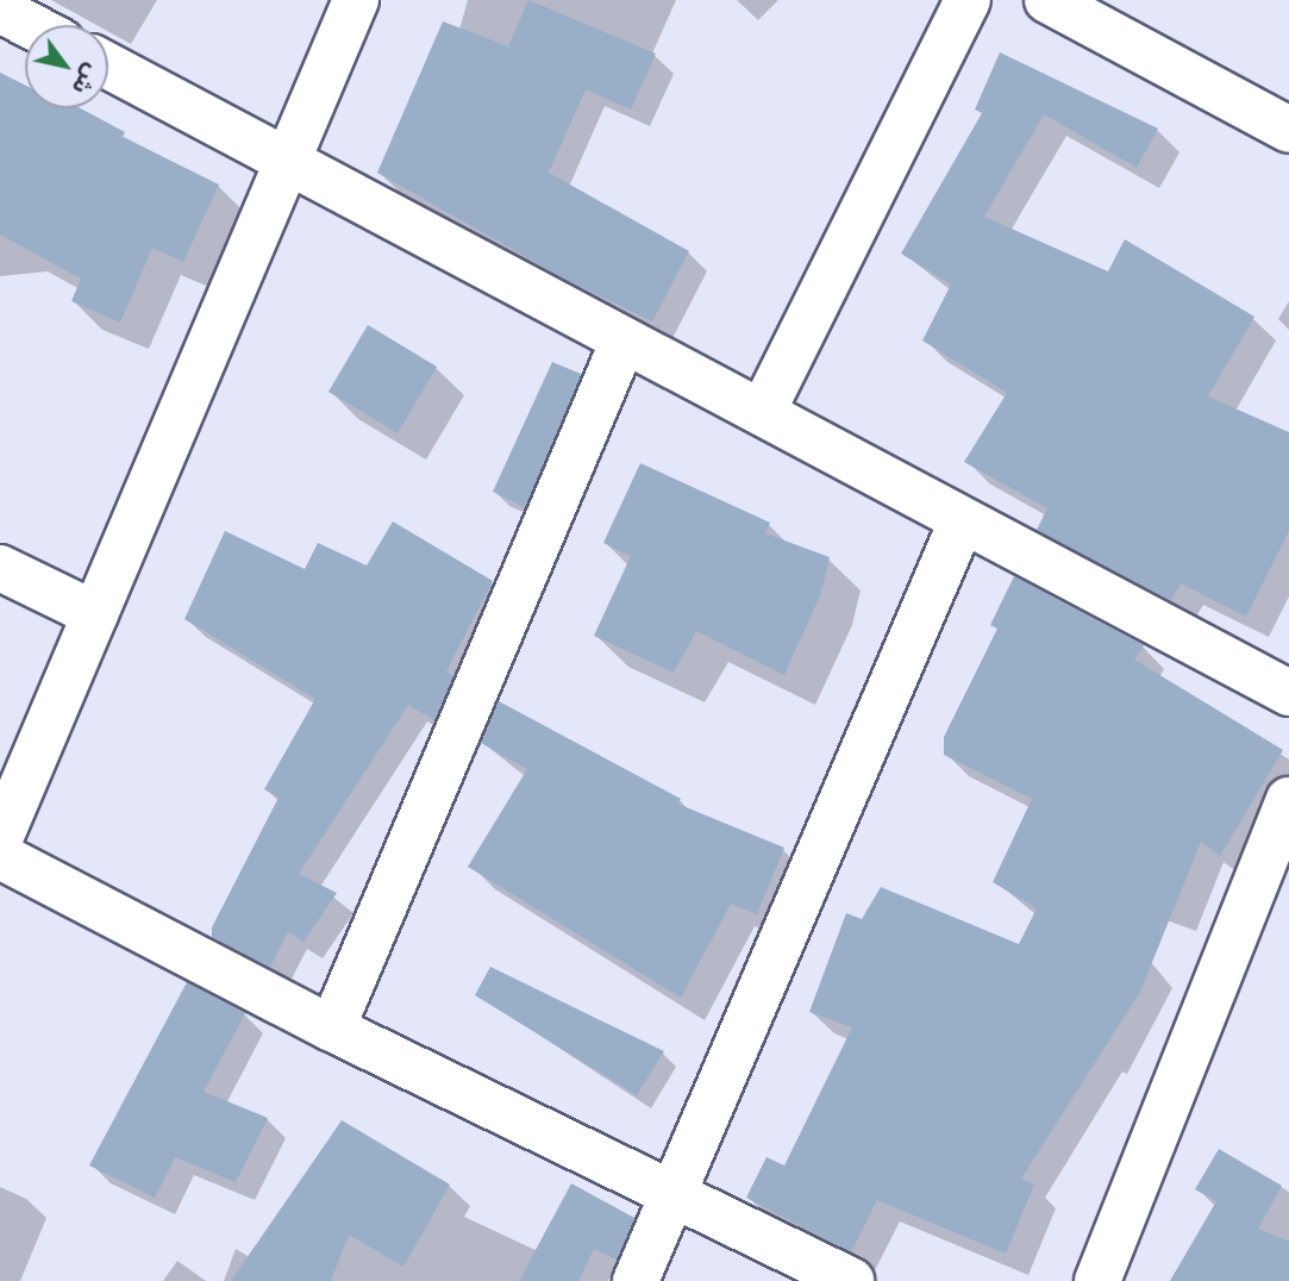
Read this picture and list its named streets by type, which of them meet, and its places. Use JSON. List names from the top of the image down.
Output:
{
  "north": "bottom right"
}
